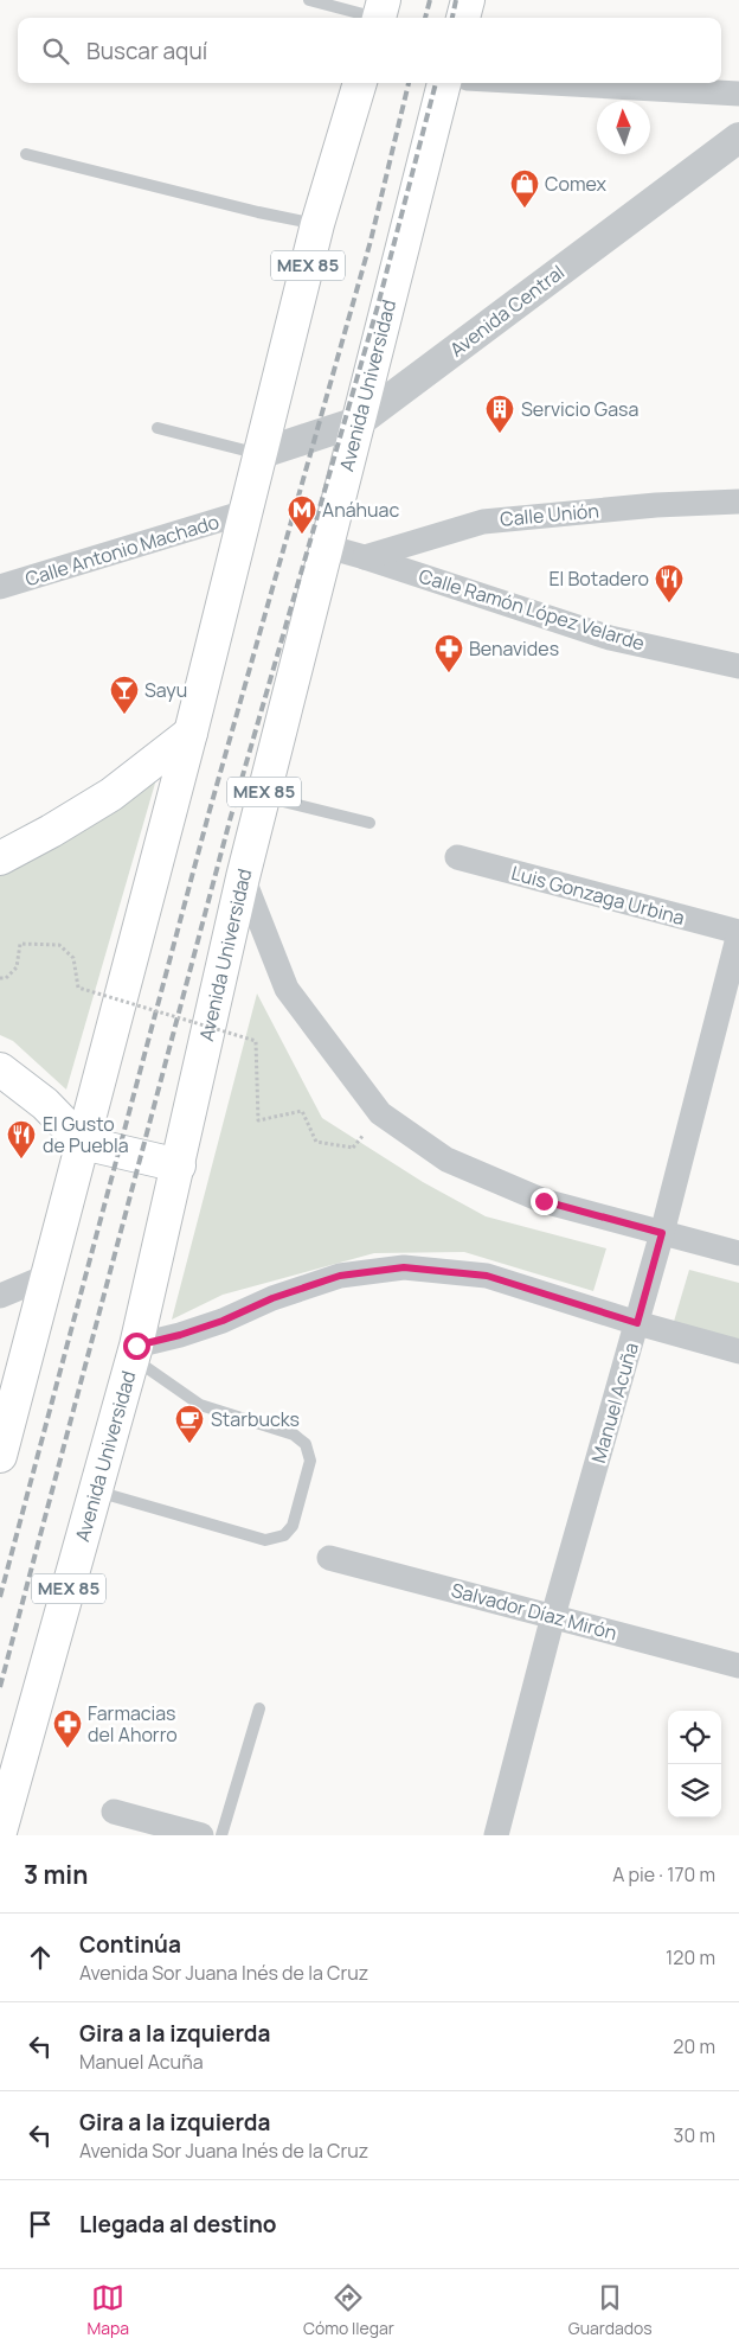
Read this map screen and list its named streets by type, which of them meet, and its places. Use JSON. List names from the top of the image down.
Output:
{
  "streets": {
    "main road": ["MEX 85", "Avenida Universidad"],
    "street": [
      "Avenida Central",
      "Calle Unión",
      "Calle Antonio Machado",
      "Calle Ramón López Velarde",
      "Luis Gonzaga Urbina",
      "Manuel Acuña",
      "Salvador Díaz Mirón"
    ]
  },
  "crossings": [
    ["MEX 85", "Avenida Central"],
    ["MEX 85", "Calle Antonio Machado"],
    ["Avenida Central", "Avenida Universidad"],
    ["Avenida Universidad", "Calle Ramón López Velarde"],
    ["Calle Unión", "Calle Ramón López Velarde"],
    ["Luis Gonzaga Urbina", "Manuel Acuña"],
    ["Manuel Acuña", "Salvador Díaz Mirón"]
  ],
  "places": {
    "shop": ["Comex"],
    "building": ["Servicio Gasa"],
    "metro station": ["Anáhuac"],
    "restaurant": ["El Botadero", "El Gusto de Puebla"],
    "pharmacy": ["Benavides", "Farmacias del Ahorro"],
    "bar": ["Sayu"],
    "cafe": ["Starbucks"]
  },
  "north": "top",
  "page": {
    "search": "Buscar aquí",
    "heading": ["3 min", "A pie · 170 m"],
    "list": [
      ["Continúa", "Avenida Sor Juana Inés de la Cruz", "120 m"],
      ["Gira a la izquierda", "Manuel Acuña", "20 m"],
      ["Gira a la izquierda", "Avenida Sor Juana Inés de la Cruz", "30 m"],
      "Llegada al destino"
    ],
    "nav": ["Mapa", "Cómo llegar", "Guardados"]
  }
}
